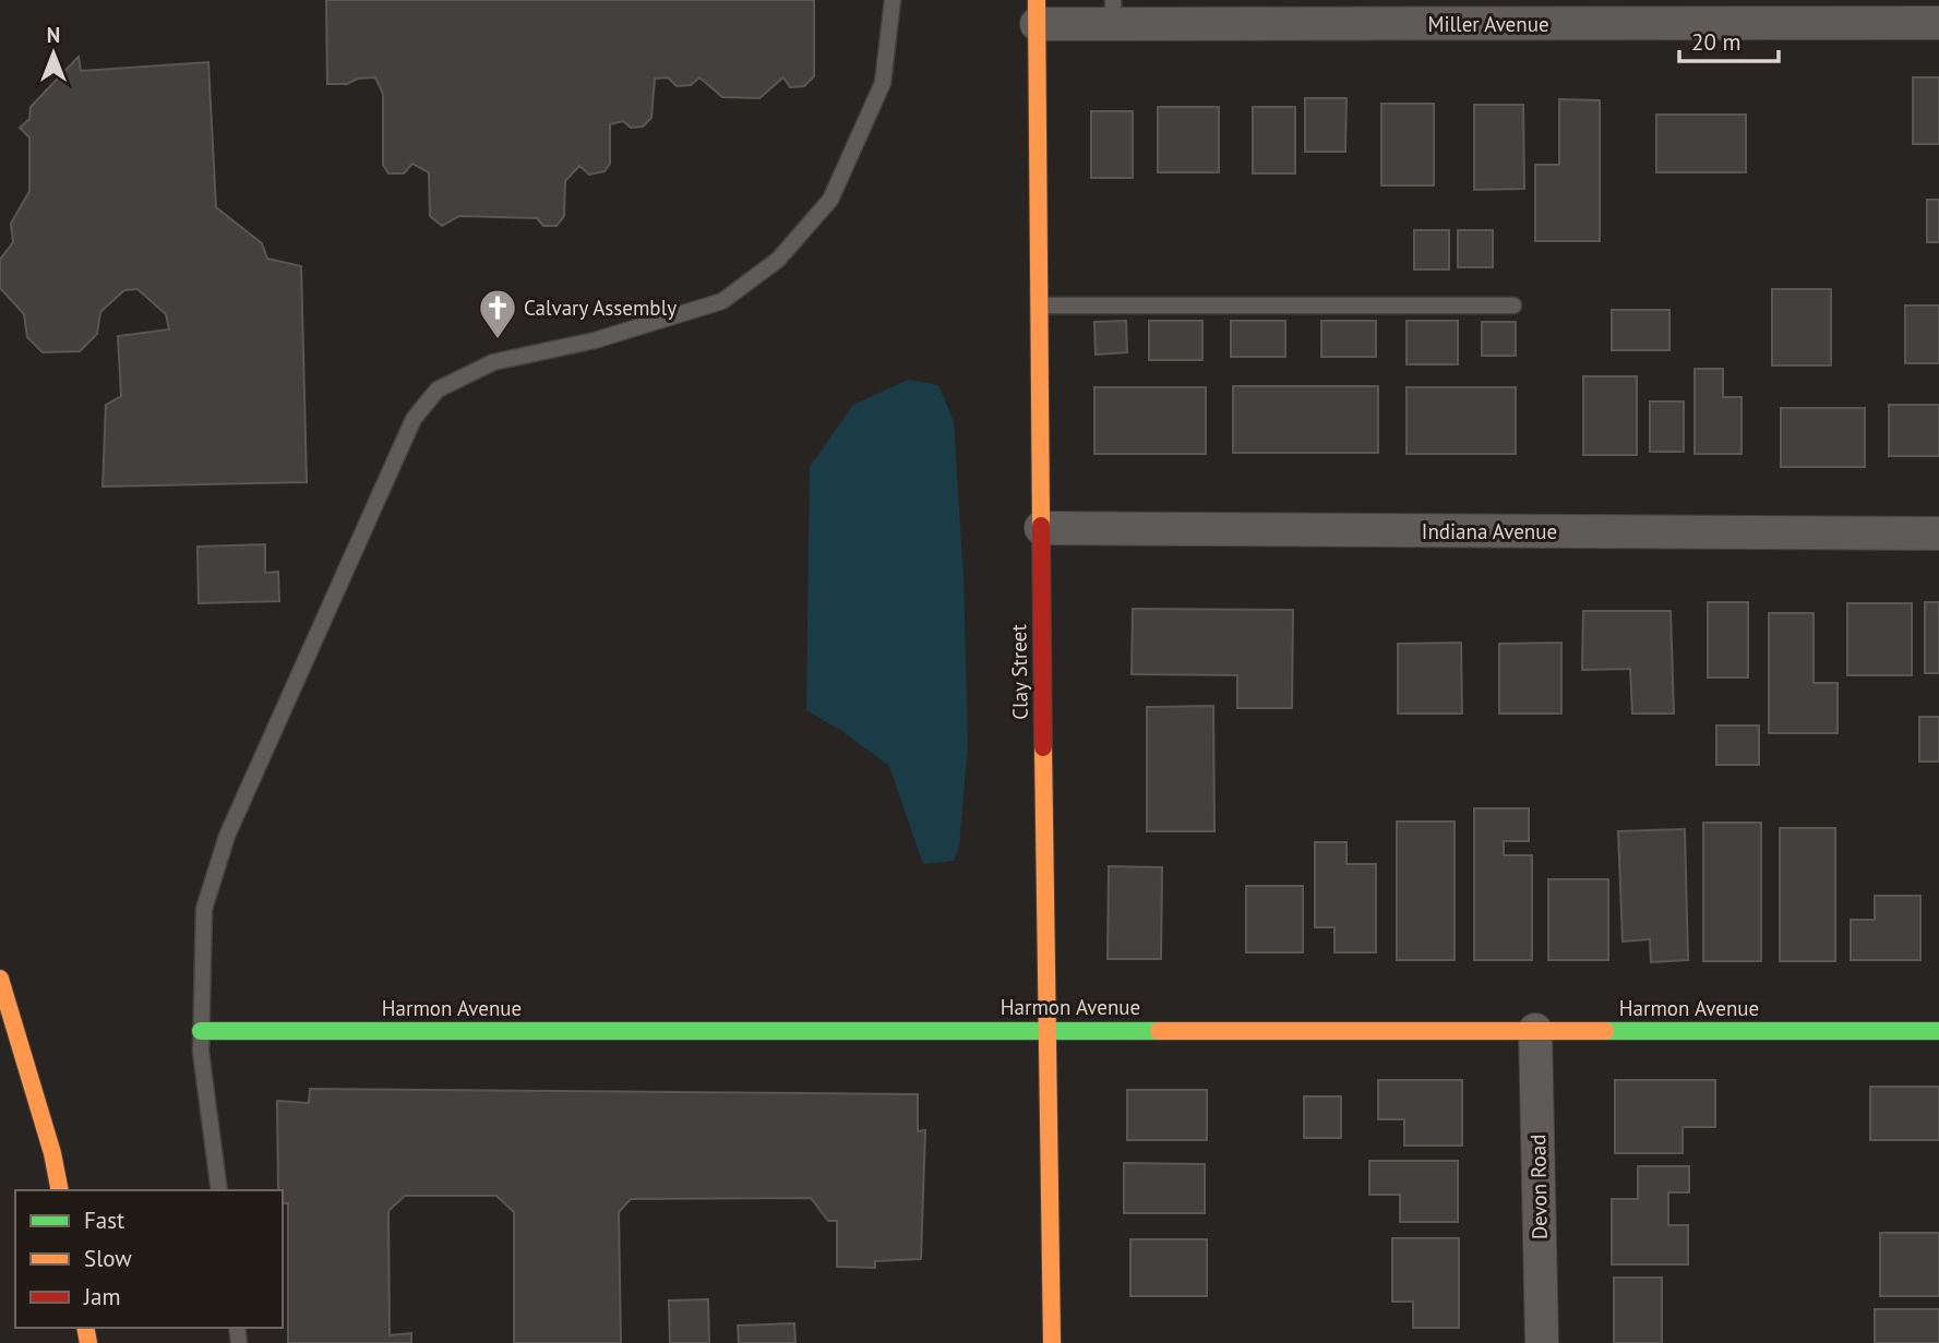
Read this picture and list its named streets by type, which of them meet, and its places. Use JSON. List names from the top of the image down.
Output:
{
  "streets": {
    "main road": ["Clay Street", "Harmon Avenue"],
    "street": ["Miller Avenue", "Indiana Avenue", "Devon Road"]
  },
  "crossings": [
    ["Miller Avenue", "Clay Street"],
    ["Indiana Avenue", "Clay Street"],
    ["Clay Street", "Harmon Avenue"],
    ["Harmon Avenue", "Devon Road"]
  ],
  "places": {
    "church": ["Calvary Assembly"]
  },
  "legend": ["Fast", "Slow", "Jam"],
  "scale_bar": "20 m",
  "north": "top"
}
